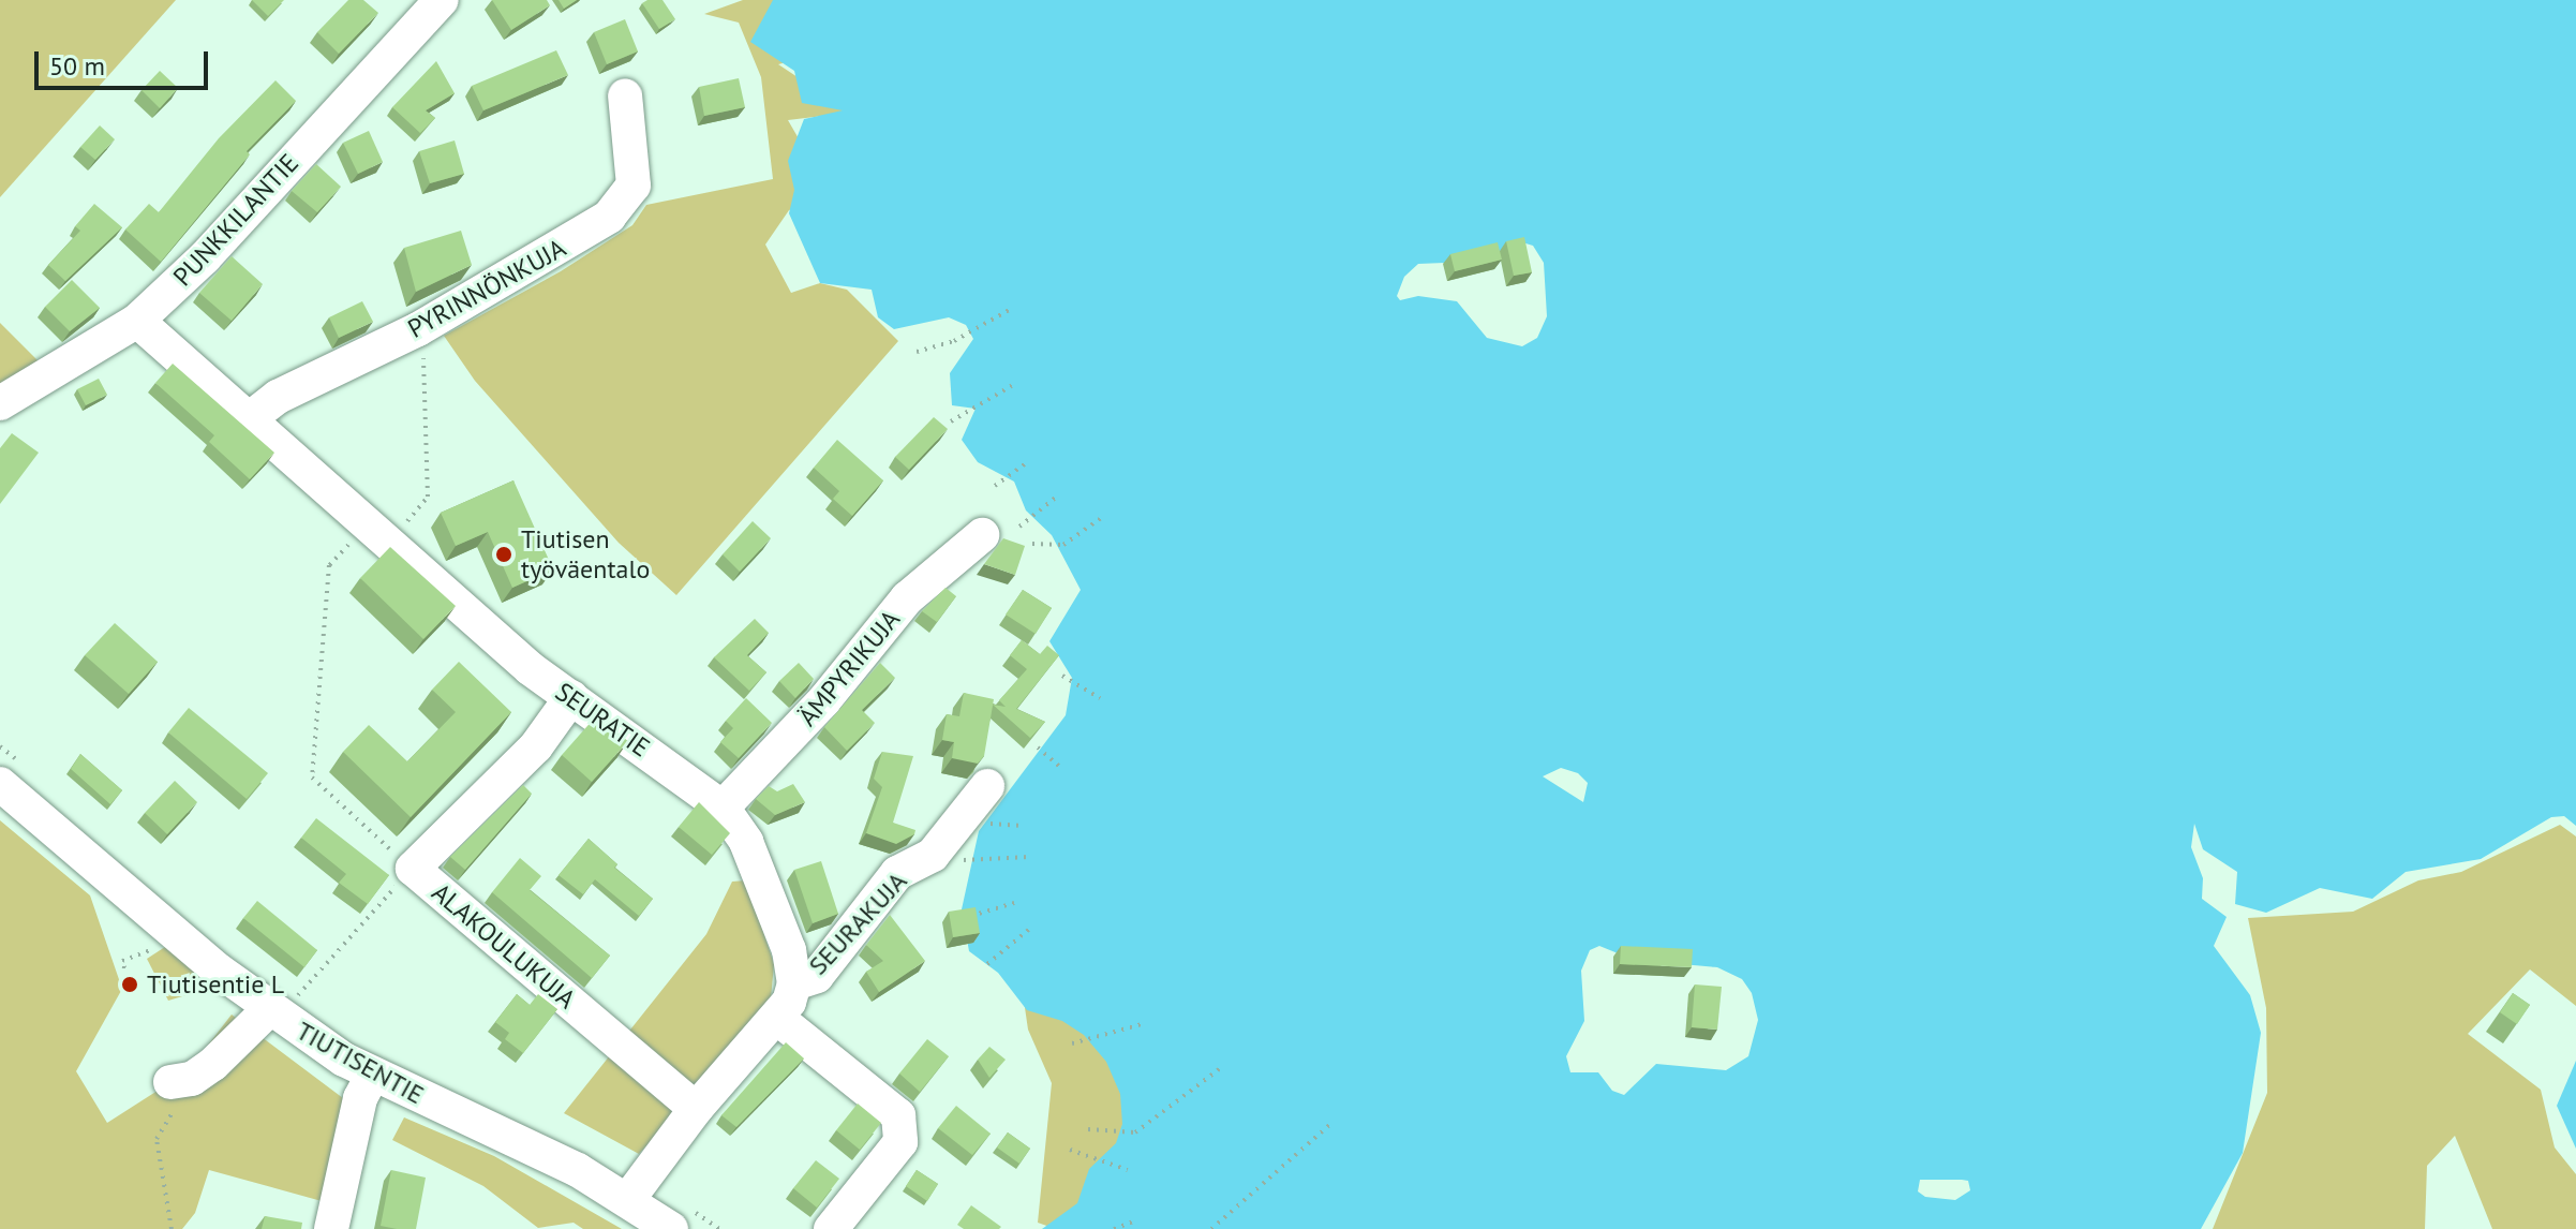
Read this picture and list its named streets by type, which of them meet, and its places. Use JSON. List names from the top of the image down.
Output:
{
  "streets": {
    "street": [
      "PUNKKILANTIE",
      "PYRINNÖNKUJA",
      "ÄMPYRIKUJA",
      "SEURATIE",
      "SEURAKUJA",
      "ALAKOULUKUJA",
      "TIUTISENTIE"
    ]
  },
  "crossings": [
    ["PUNKKILANTIE", "SEURATIE"],
    ["PYRINNÖNKUJA", "SEURATIE"],
    ["ÄMPYRIKUJA", "SEURATIE"],
    ["SEURATIE", "SEURAKUJA"],
    ["SEURATIE", "ALAKOULUKUJA"]
  ],
  "places": ["Tiutisen työväentalo", "Tiutisentie L"],
  "scale_bar": "50 m"
}
